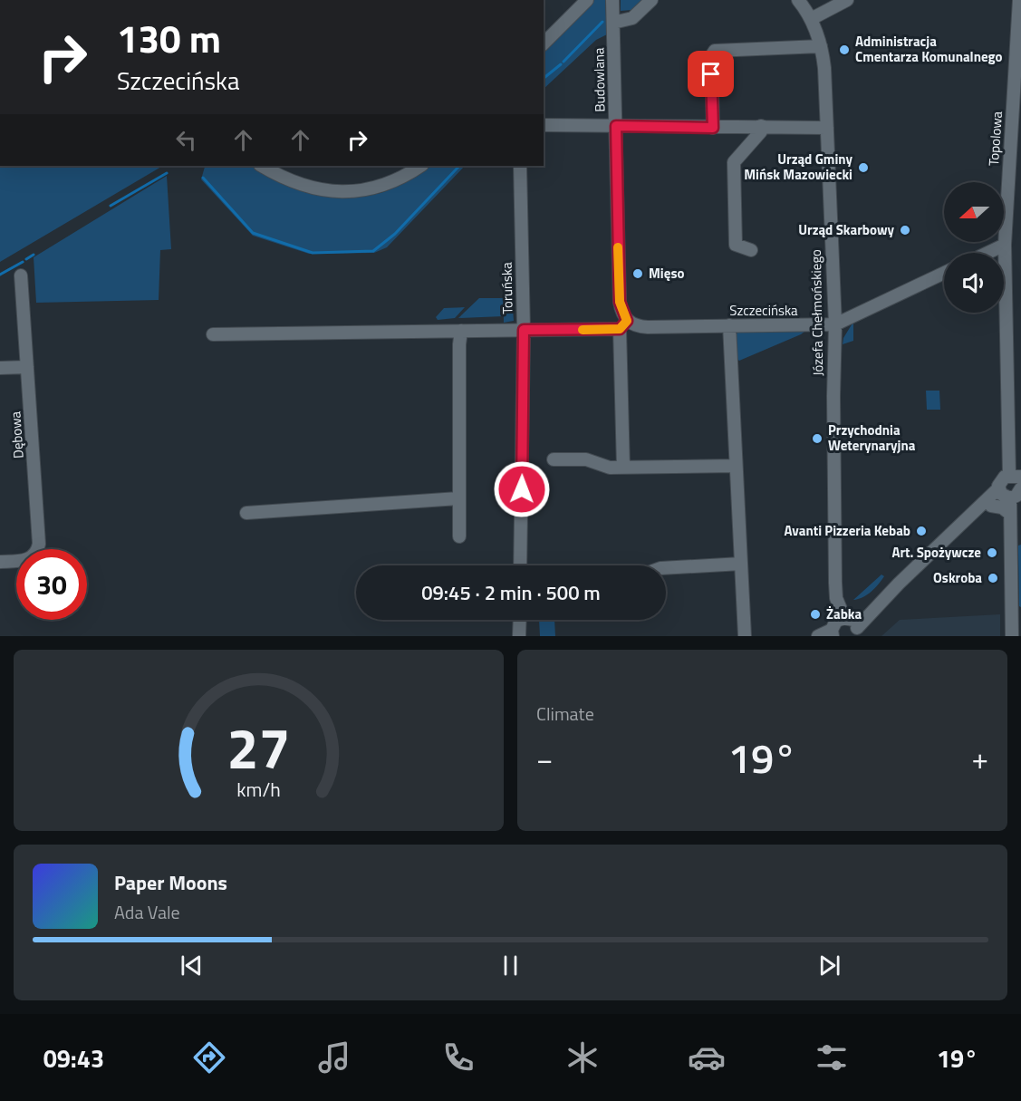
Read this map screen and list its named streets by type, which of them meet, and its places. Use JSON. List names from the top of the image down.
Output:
{
  "streets": {
    "street": [
      "Budowlana",
      "Topolowa",
      "Toruńska",
      "Szczecińska",
      "Józefa Chełmońskiego",
      "Dębowa"
    ]
  },
  "crossings": [
    ["Budowlana", "Szczecińska"],
    ["Toruńska", "Szczecińska"],
    ["Szczecińska", "Józefa Chełmońskiego"]
  ],
  "places": [
    "Administracja Cmentarza Komunalnego",
    "Urząd Gminy Mińsk Mazowiecki",
    "Urząd Skarbowy",
    "Mięso",
    "Przychodnia Weterynaryjna",
    "Avanti Pizzeria Kebab",
    "Art. Spożywcze",
    "Oskroba",
    "Żabka"
  ],
  "north": "left",
  "page": {
    "turn": ["130 m", "Szczecińska"],
    "limit": "30",
    "trip": "09:45 · 2 min · 500 m",
    "tile": "Climate",
    "heat": ["−", "19°", "+"],
    "song": ["Paper Moons", "Ada Vale"],
    "tabs": ["09:43", "19°"],
    "gauge": ["27", "km/h"]
  }
}
